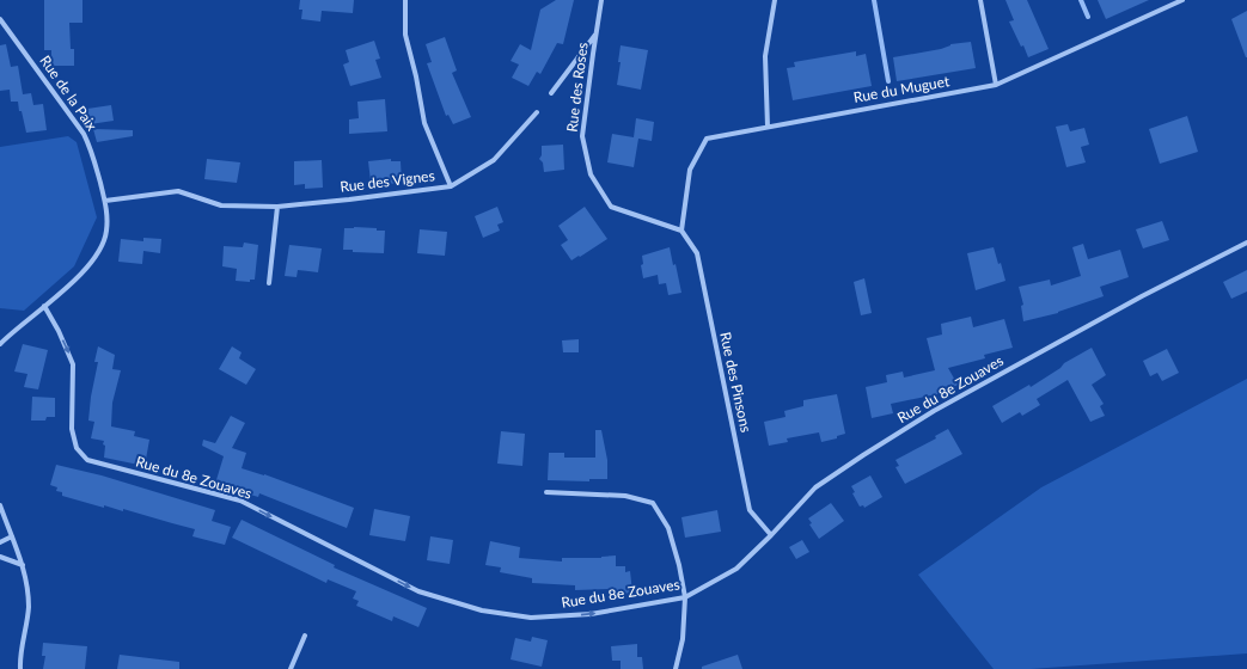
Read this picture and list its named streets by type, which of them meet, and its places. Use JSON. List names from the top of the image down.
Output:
{
  "streets": {
    "street": [
      "Rue des Roses",
      "Rue du Muguet",
      "Rue de la Paix",
      "Rue des Vignes",
      "Rue des Pinsons",
      "Rue du 8e Zouaves"
    ]
  },
  "crossings": [
    ["Rue des Roses", "Rue du Muguet"],
    ["Rue des Roses", "Rue des Pinsons"],
    ["Rue du Muguet", "Rue des Pinsons"],
    ["Rue de la Paix", "Rue des Vignes"],
    ["Rue de la Paix", "Rue du 8e Zouaves"],
    ["Rue des Pinsons", "Rue du 8e Zouaves"]
  ],
  "one_way": ["Rue du 8e Zouaves"]
}
